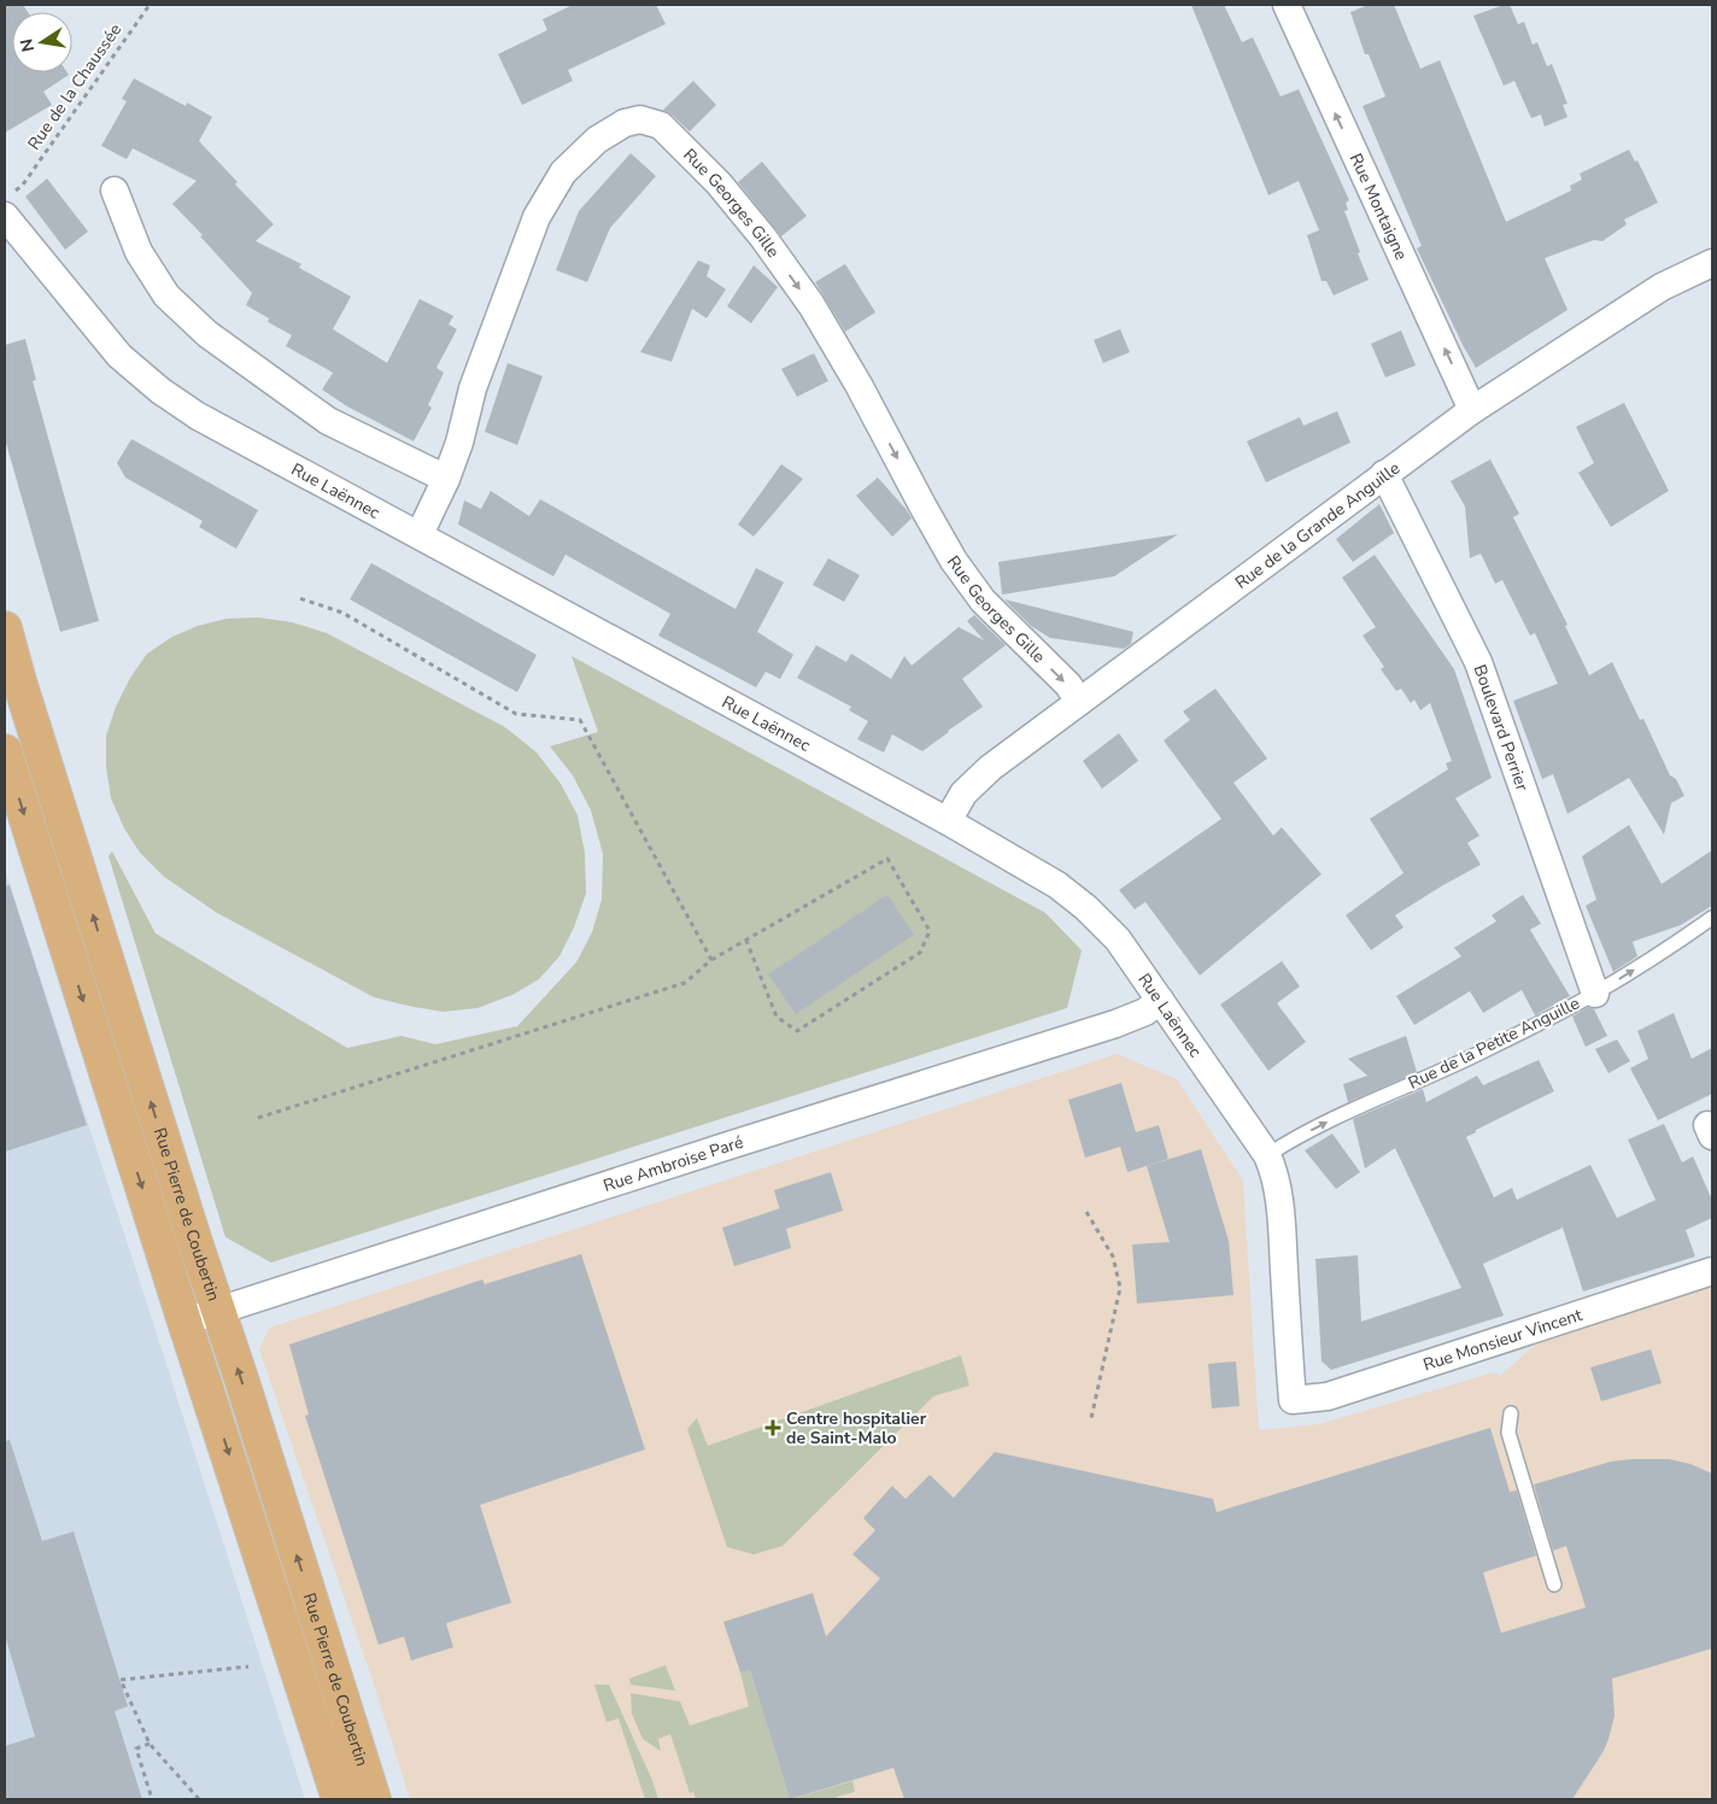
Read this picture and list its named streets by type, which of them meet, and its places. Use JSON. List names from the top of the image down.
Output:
{
  "streets": {
    "main road": ["Rue Pierre de Coubertin"],
    "street": [
      "Rue Georges Gille",
      "Rue Montaigne",
      "Rue Laënnec",
      "Rue de la Grande Anguille",
      "Boulevard Perrier",
      "Rue Ambroise Paré",
      "Rue Monsieur Vincent"
    ],
    "lane": ["Rue de la Petite Anguille"],
    "path": ["Rue de la Chaussée"]
  },
  "crossings": [
    ["Rue Georges Gille", "Rue Laënnec"],
    ["Rue Georges Gille", "Rue de la Grande Anguille"],
    ["Rue Montaigne", "Rue de la Grande Anguille"],
    ["Rue Laënnec", "Rue de la Grande Anguille"],
    ["Rue Laënnec", "Rue de la Petite Anguille"],
    ["Rue Laënnec", "Rue Ambroise Paré"],
    ["Rue Laënnec", "Rue Monsieur Vincent"],
    ["Rue de la Grande Anguille", "Boulevard Perrier"],
    ["Boulevard Perrier", "Rue de la Petite Anguille"],
    ["Rue Ambroise Paré", "Rue Pierre de Coubertin"]
  ],
  "one_way": ["Rue Montaigne", "Rue de la Petite Anguille"],
  "places": {
    "health": ["Centre hospitalier de Saint-Malo"]
  },
  "north": "left"
}
